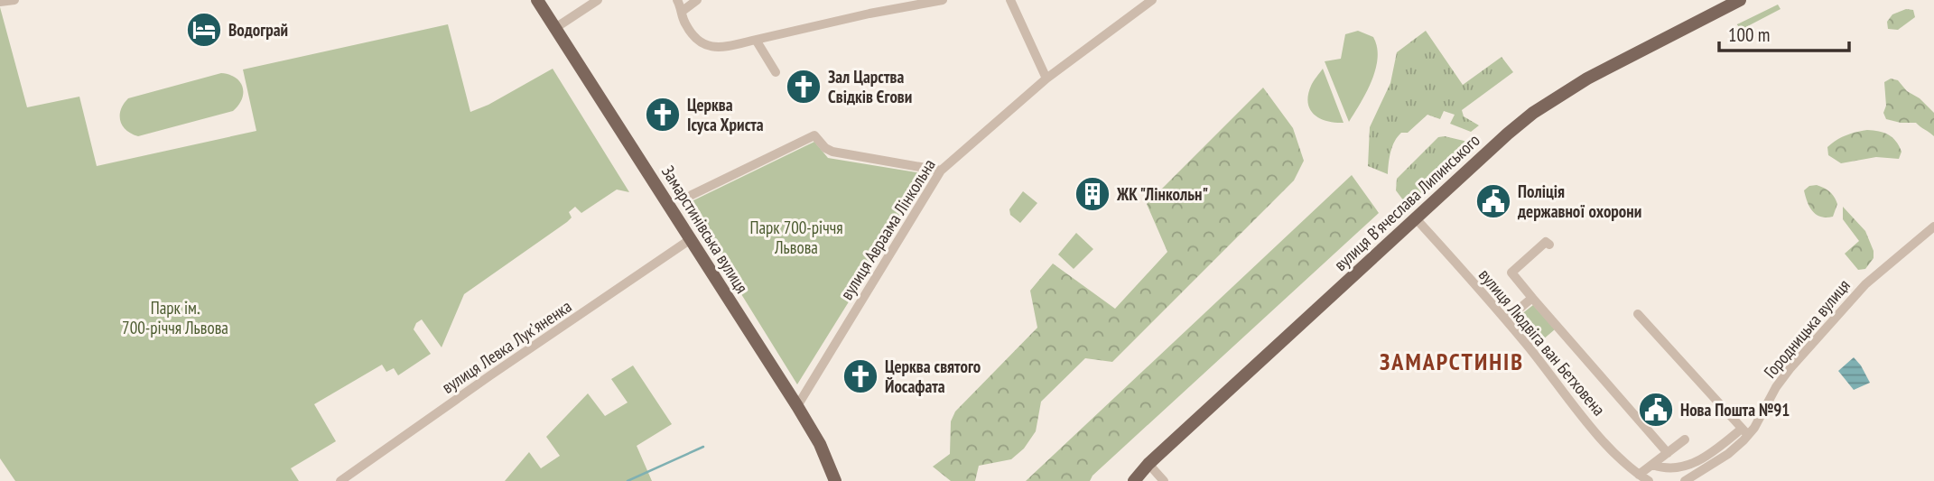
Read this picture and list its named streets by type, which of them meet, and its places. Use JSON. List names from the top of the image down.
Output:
{
  "streets": {
    "main road": ["вулиця Вʼячеслава Липинського", "Замарстинівська вулиця"],
    "street": [
      "вулиця Авраама Лінкольна",
      "Городницька вулиця",
      "вулиця Людвіга ван Бетховена",
      "вулиця Левка Лукʼяненка"
    ]
  },
  "crossings": [
    ["вулиця Вʼячеслава Липинського", "вулиця Людвіга ван Бетховена"],
    ["Замарстинівська вулиця", "вулиця Авраама Лінкольна"],
    ["Замарстинівська вулиця", "вулиця Левка Лукʼяненка"]
  ],
  "districts": ["ЗАМАРСТИНІВ"],
  "parks": ["Парк 700-річчя Львова", "Парк ім. 700-річчя Львова"],
  "places": {
    "hotel": ["Водограй"],
    "church": ["Зал Царства Свідків Єгови", "Церква Ісуса Христа", "Церква святого Йосафата"],
    "building": ["ЖК \"Лінкольн\""],
    "public building": ["Поліція державної охорони", "Нова Пошта №91"]
  },
  "scale_bar": "100 m"
}
